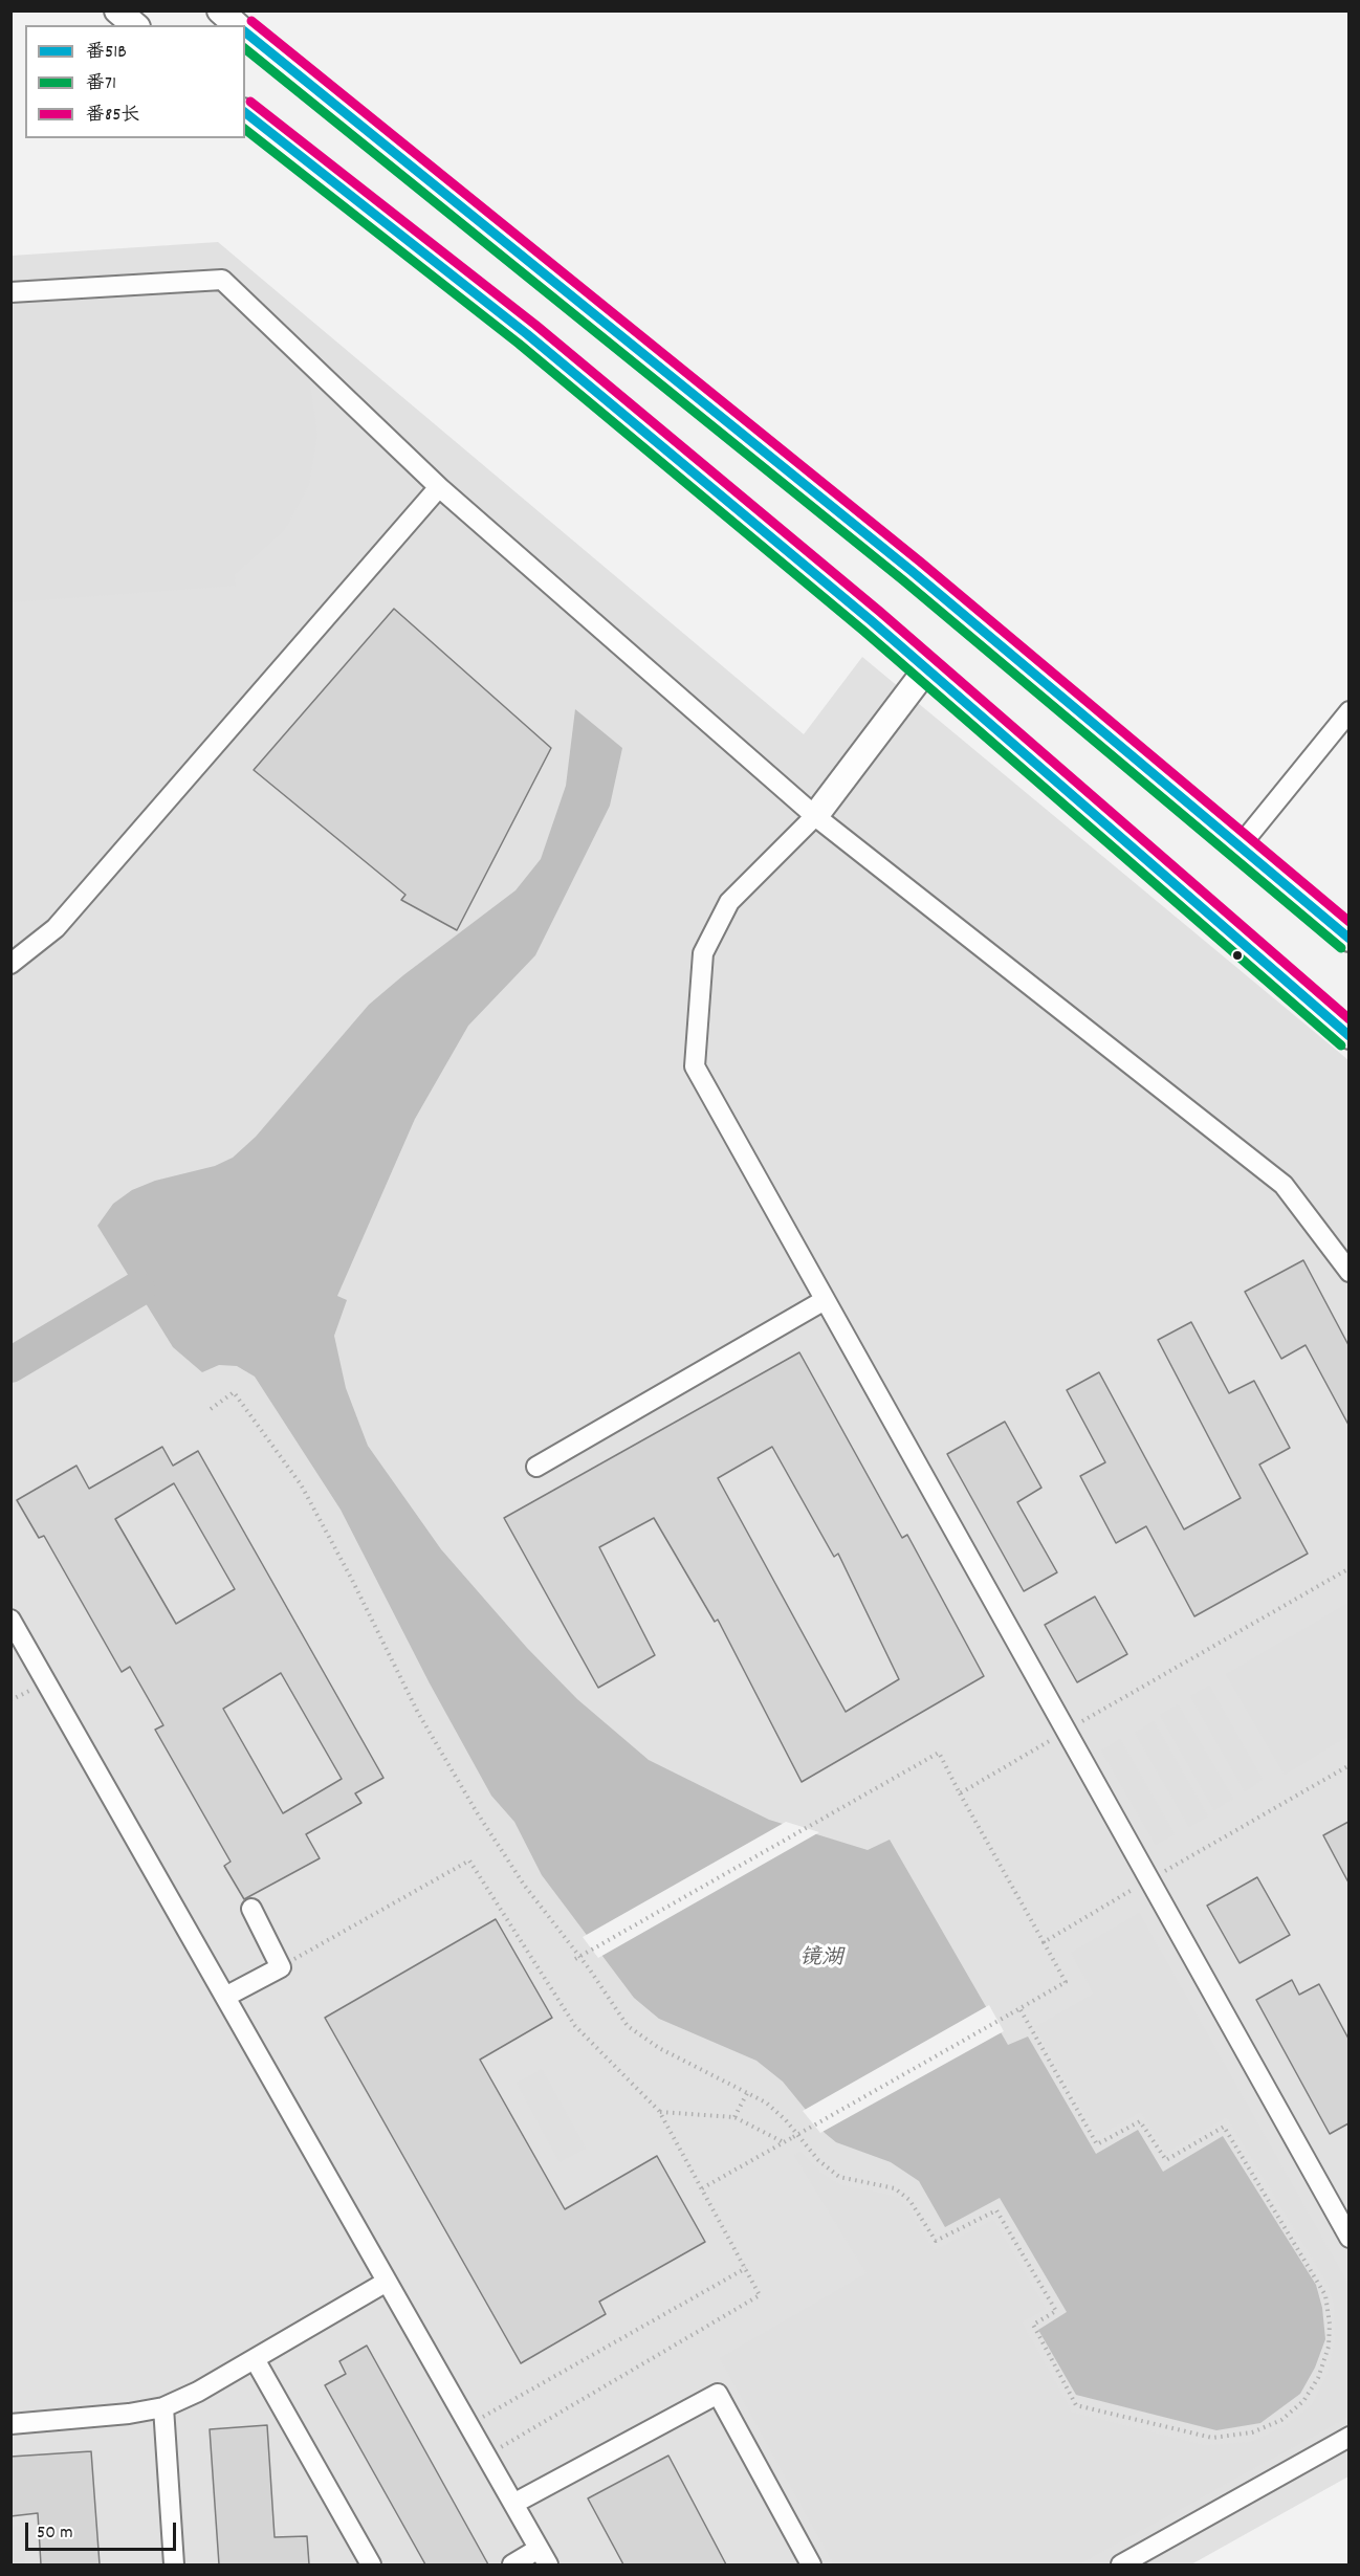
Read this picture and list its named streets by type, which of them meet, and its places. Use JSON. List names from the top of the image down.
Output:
{
  "water": ["镜湖"],
  "lines": ["transit line 番85长", "transit line 番51B", "transit line 番71"],
  "legend": ["番51B", "番71", "番85长"],
  "scale_bar": "50 m"
}
